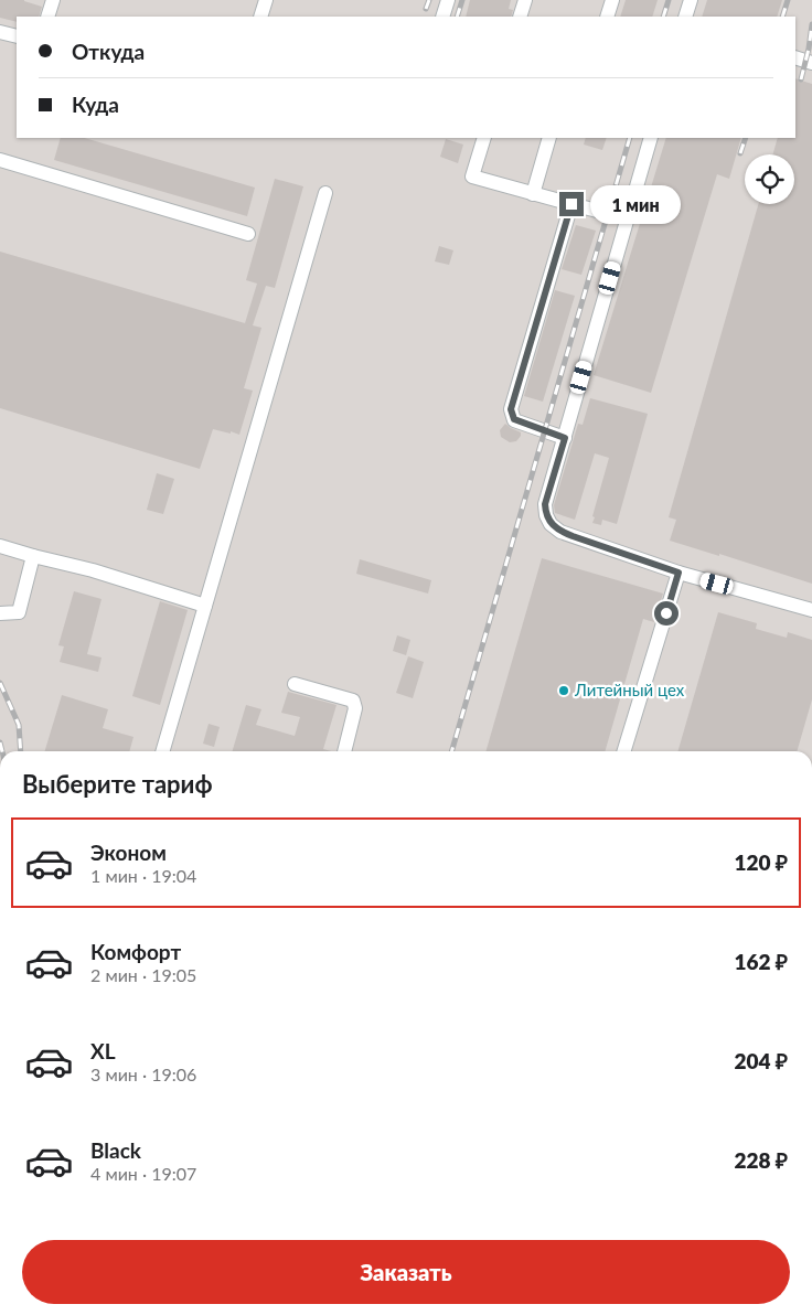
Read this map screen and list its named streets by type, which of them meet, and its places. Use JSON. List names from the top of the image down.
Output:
{
  "places": ["Литейный цех"],
  "page": {
    "banner": ["Откуда", "Куда"],
    "bubble": "1 мин",
    "heading": "Выберите тариф",
    "list": [
      {
        "name": "Эконом",
        "note": "1 мин · 19:04",
        "value": "120 ₽"
      },
      {
        "name": "Комфорт",
        "note": "2 мин · 19:05",
        "value": "162 ₽"
      },
      {
        "name": "XL",
        "note": "3 мин · 19:06",
        "value": "204 ₽"
      },
      {
        "name": "Black",
        "note": "4 мин · 19:07",
        "value": "228 ₽"
      }
    ],
    "buttons": "Заказать"
  }
}
